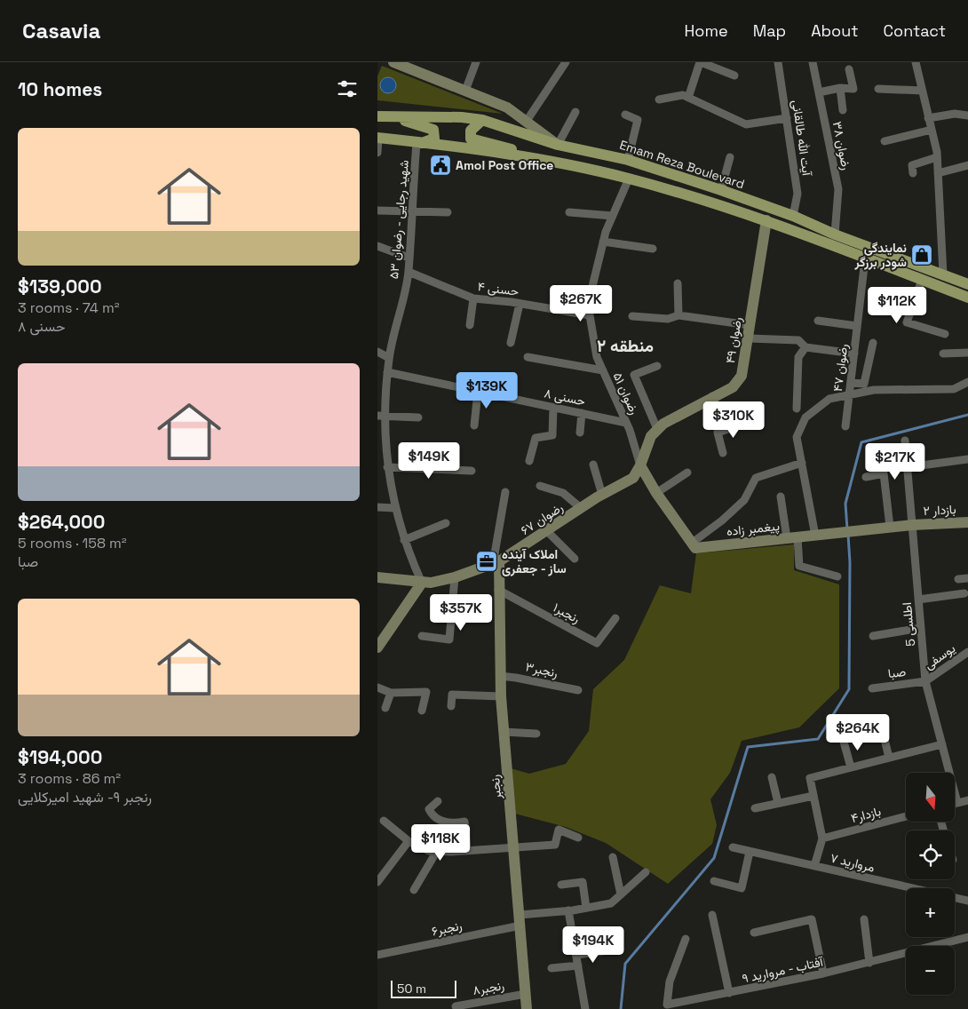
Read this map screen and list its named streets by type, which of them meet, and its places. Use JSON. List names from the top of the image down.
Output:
{
  "streets": {
    "main road": ["Emam Reza Boulevard"],
    "street": [
      "آیت الله طالقانی",
      "رضوان ۳۸",
      "شهید رجایی - رضوان ۵۳",
      "حسنی ۴",
      "رضوان ۴۹",
      "رضوان ۴۷",
      "رضوان ۵۱",
      "حسنی ۸",
      "بازدار ۲",
      "رضوان ۶۷",
      "پیغمبر زاده",
      "رنجبر۱",
      "اطلسی 5",
      "یوسفی",
      "رنجبر۳",
      "صبا",
      "رنجبر",
      "بازدار۴",
      "مروارید ۷",
      "رنجبر۶",
      "آفتاب - مروارید ۹",
      "رنجبر۸"
    ]
  },
  "crossings": [
    ["آیت الله طالقانی", "Emam Reza Boulevard"],
    ["رضوان ۳۸", "Emam Reza Boulevard"],
    ["شهید رجایی - رضوان ۵۳", "حسنی ۴"],
    ["شهید رجایی - رضوان ۵۳", "حسنی ۸"],
    ["شهید رجایی - رضوان ۵۳", "رضوان ۶۷"],
    ["حسنی ۴", "رضوان ۵۱"],
    ["رضوان ۴۹", "رضوان ۵۱"],
    ["رضوان ۴۹", "رضوان ۶۷"],
    ["رضوان ۵۱", "حسنی ۸"],
    ["رضوان ۵۱", "رضوان ۶۷"],
    ["بازدار ۲", "پیغمبر زاده"],
    ["بازدار ۲", "اطلسی 5"],
    ["رضوان ۶۷", "رنجبر"],
    ["پیغمبر زاده", "اطلسی 5"],
    ["رنجبر۱", "رنجبر"],
    ["اطلسی 5", "یوسفی"],
    ["اطلسی 5", "صبا"],
    ["یوسفی", "صبا"],
    ["رنجبر۳", "رنجبر"],
    ["رنجبر", "رنجبر۶"],
    ["رنجبر", "رنجبر۸"]
  ],
  "districts": ["منطقه ۲"],
  "places": {
    "public building": ["Amol Post Office"],
    "shop": ["نمایندگی شودر برزگر"],
    "office": ["املاک آینده ساز - جعفری"]
  },
  "scale_bar": "50 m",
  "north": "bottom",
  "page": {
    "header": "Casavia",
    "nav": [
      "Home",
      "Map",
      "About",
      "Contact"
    ],
    "heading": "10 homes",
    "list": [
      {
        "name": "$139,000",
        "note": "3 rooms · 74 m² · حسنی ۸"
      },
      {
        "name": "$264,000",
        "note": "5 rooms · 158 m² · صبا"
      },
      {
        "name": "$194,000",
        "note": "3 rooms · 86 m² · رنجبر ۹- شهید امیرکلایی"
      }
    ],
    "price": [
      "$267K",
      "$112K",
      "$139K",
      "$310K",
      "$149K",
      "$217K",
      "$357K",
      "$264K",
      "$118K",
      "$194K"
    ],
    "map_buttons": ["+", "−"],
    "scale": "50 m"
  }
}
